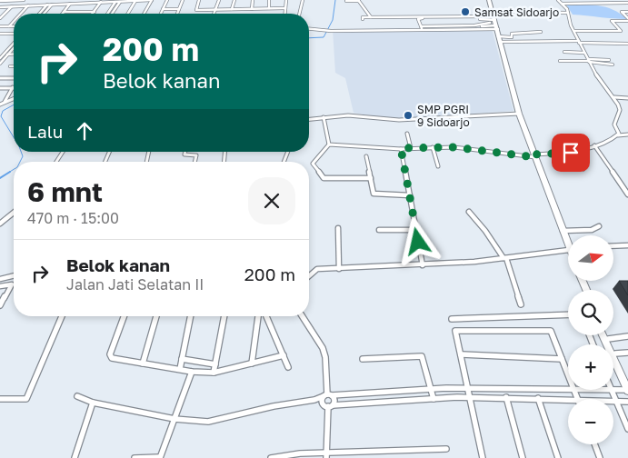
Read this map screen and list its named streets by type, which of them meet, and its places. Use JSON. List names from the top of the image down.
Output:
{
  "places": ["Samsat Sidoarjo", "SMP PGRI 9 Sidoarjo"],
  "north": "right",
  "page": {
    "turn": ["200 m", "Belok kanan"],
    "then": "Lalu",
    "heading": ["6 mnt", "470 m · 15:00"],
    "map_buttons": ["+", "−"],
    "list": [
      {
        "name": "Belok kanan",
        "note": "Jalan Jati Selatan II",
        "value": "200 m"
      }
    ]
  }
}
